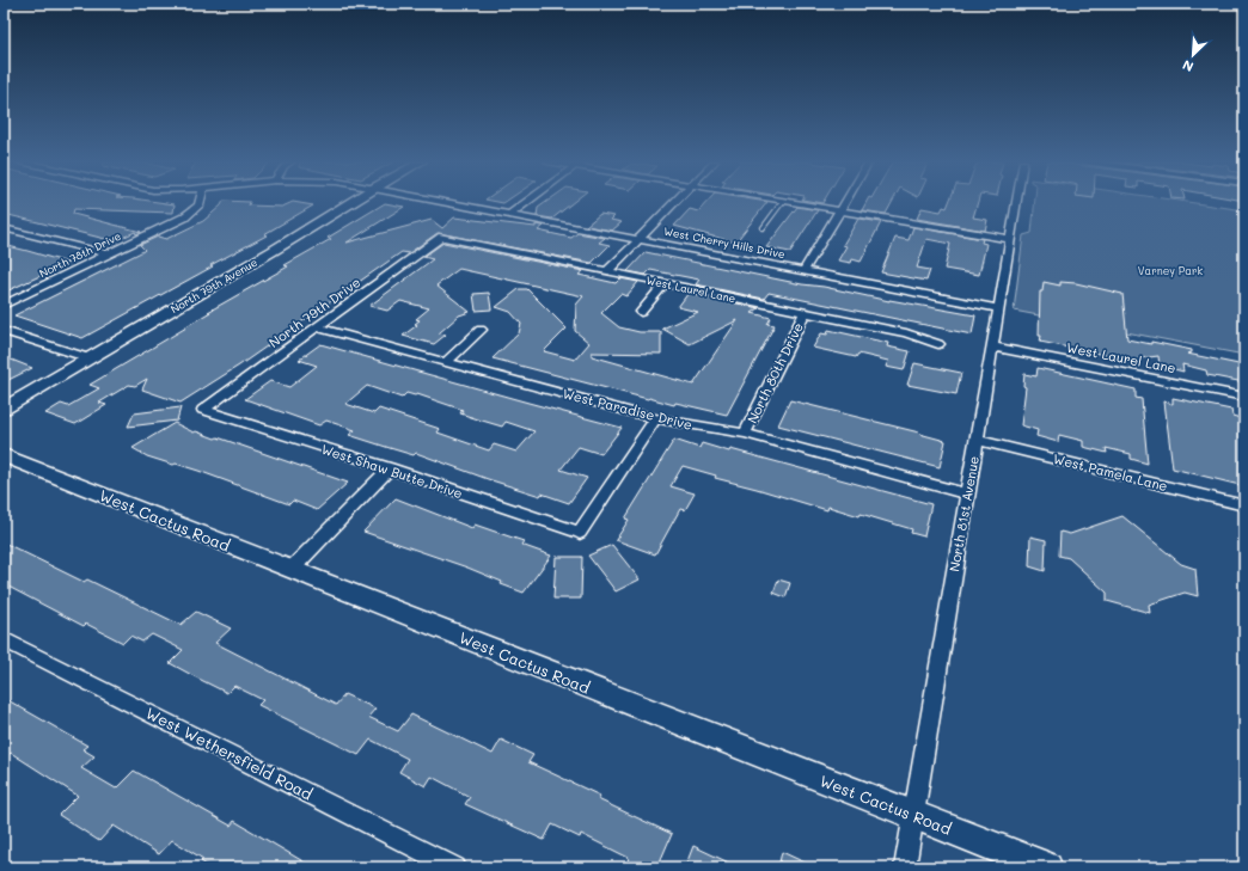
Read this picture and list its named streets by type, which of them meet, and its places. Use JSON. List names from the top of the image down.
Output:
{
  "streets": {
    "main road": ["West Cactus Road"],
    "street": [
      "West Cherry Hills Drive",
      "North 78th Drive",
      "North 79th Avenue",
      "West Laurel Lane",
      "North 79th Drive",
      "North 80th Drive",
      "West Paradise Drive",
      "West Shaw Butte Drive",
      "West Pamela Lane",
      "North 81st Avenue",
      "West Wethersfield Road"
    ]
  },
  "crossings": [
    ["West Cherry Hills Drive", "North 81st Avenue"],
    ["West Laurel Lane", "North 79th Drive"],
    ["West Laurel Lane", "North 80th Drive"],
    ["West Laurel Lane", "North 81st Avenue"],
    ["North 79th Drive", "West Paradise Drive"],
    ["North 79th Drive", "West Shaw Butte Drive"],
    ["North 80th Drive", "West Paradise Drive"],
    ["West Paradise Drive", "West Shaw Butte Drive"],
    ["West Paradise Drive", "North 81st Avenue"],
    ["West Pamela Lane", "North 81st Avenue"],
    ["North 81st Avenue", "West Cactus Road"]
  ],
  "parks": ["Varney Park"],
  "north": "bottom left"
}
